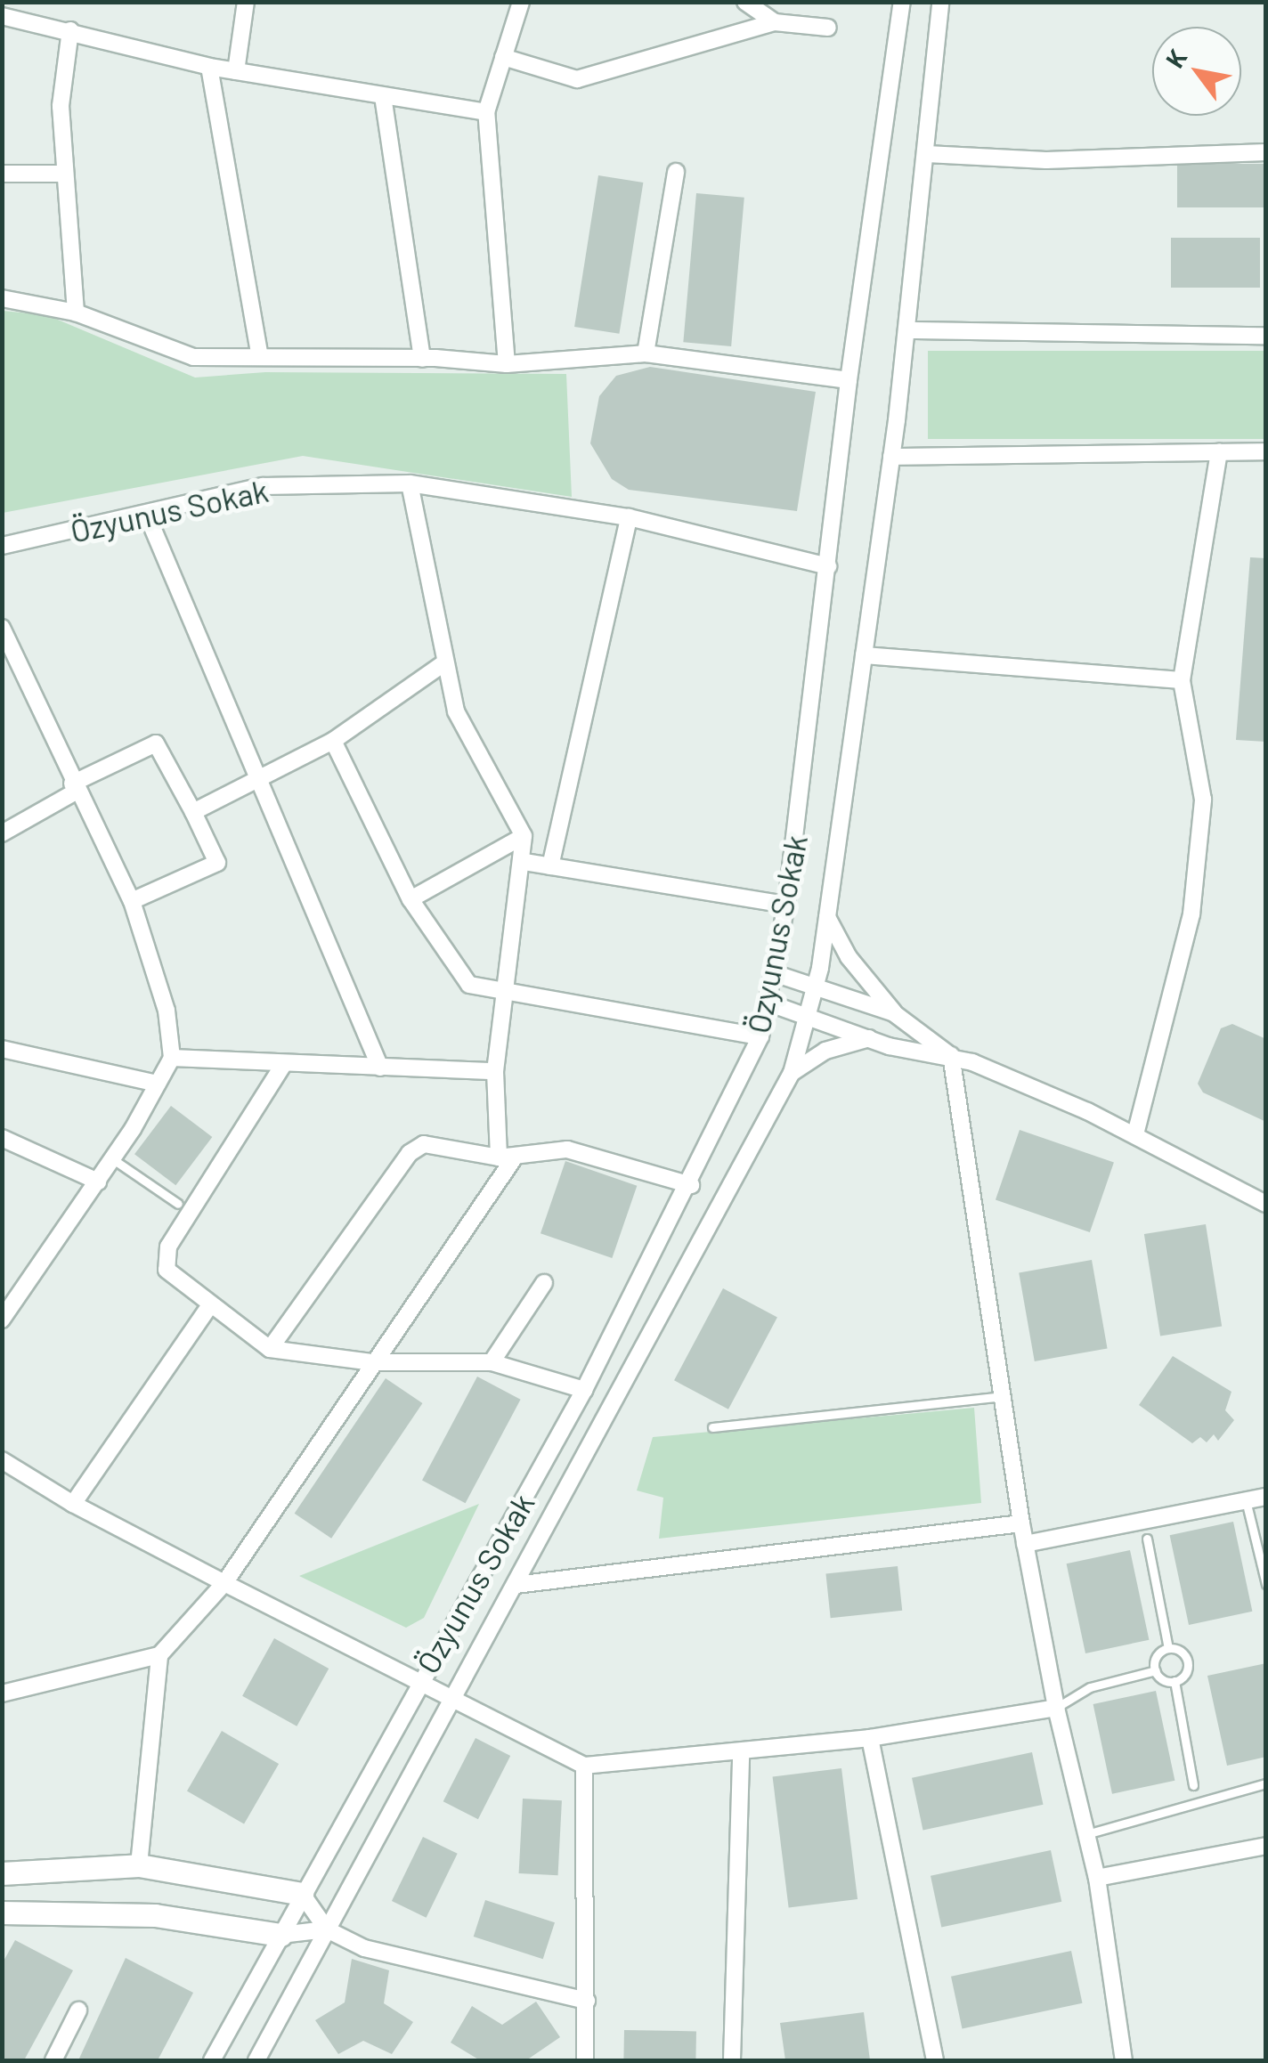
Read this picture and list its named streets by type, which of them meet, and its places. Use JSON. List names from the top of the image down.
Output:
{
  "streets": {
    "street": ["Özyunus Sokak"]
  },
  "north": "top left"
}
